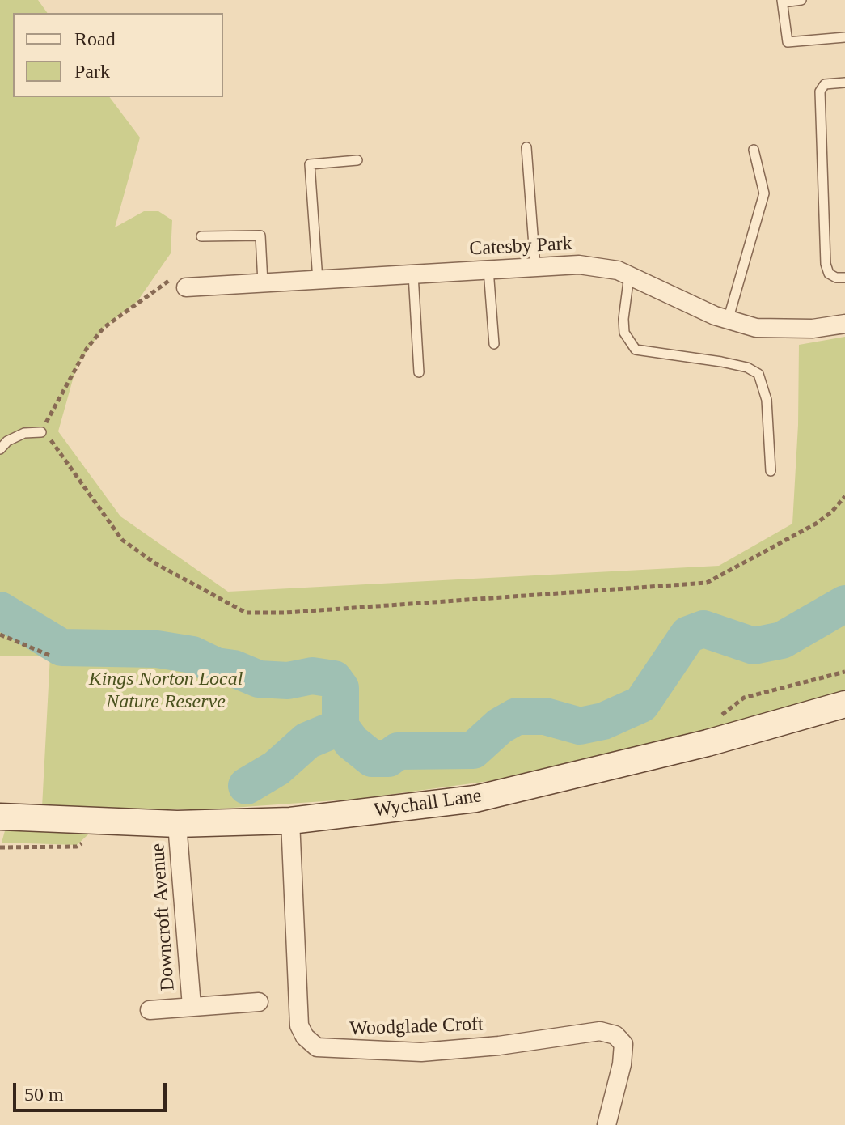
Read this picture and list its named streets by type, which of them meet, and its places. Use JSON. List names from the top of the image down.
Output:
{
  "streets": {
    "street": [
      "Catesby Park",
      "Wychall Lane",
      "Downcroft Avenue",
      "Woodglade Croft"
    ]
  },
  "crossings": [
    ["Wychall Lane", "Downcroft Avenue"],
    ["Wychall Lane", "Woodglade Croft"]
  ],
  "parks": ["Kings Norton Local Nature Reserve"],
  "legend": ["Road", "Park"],
  "scale_bar": "50 m"
}
